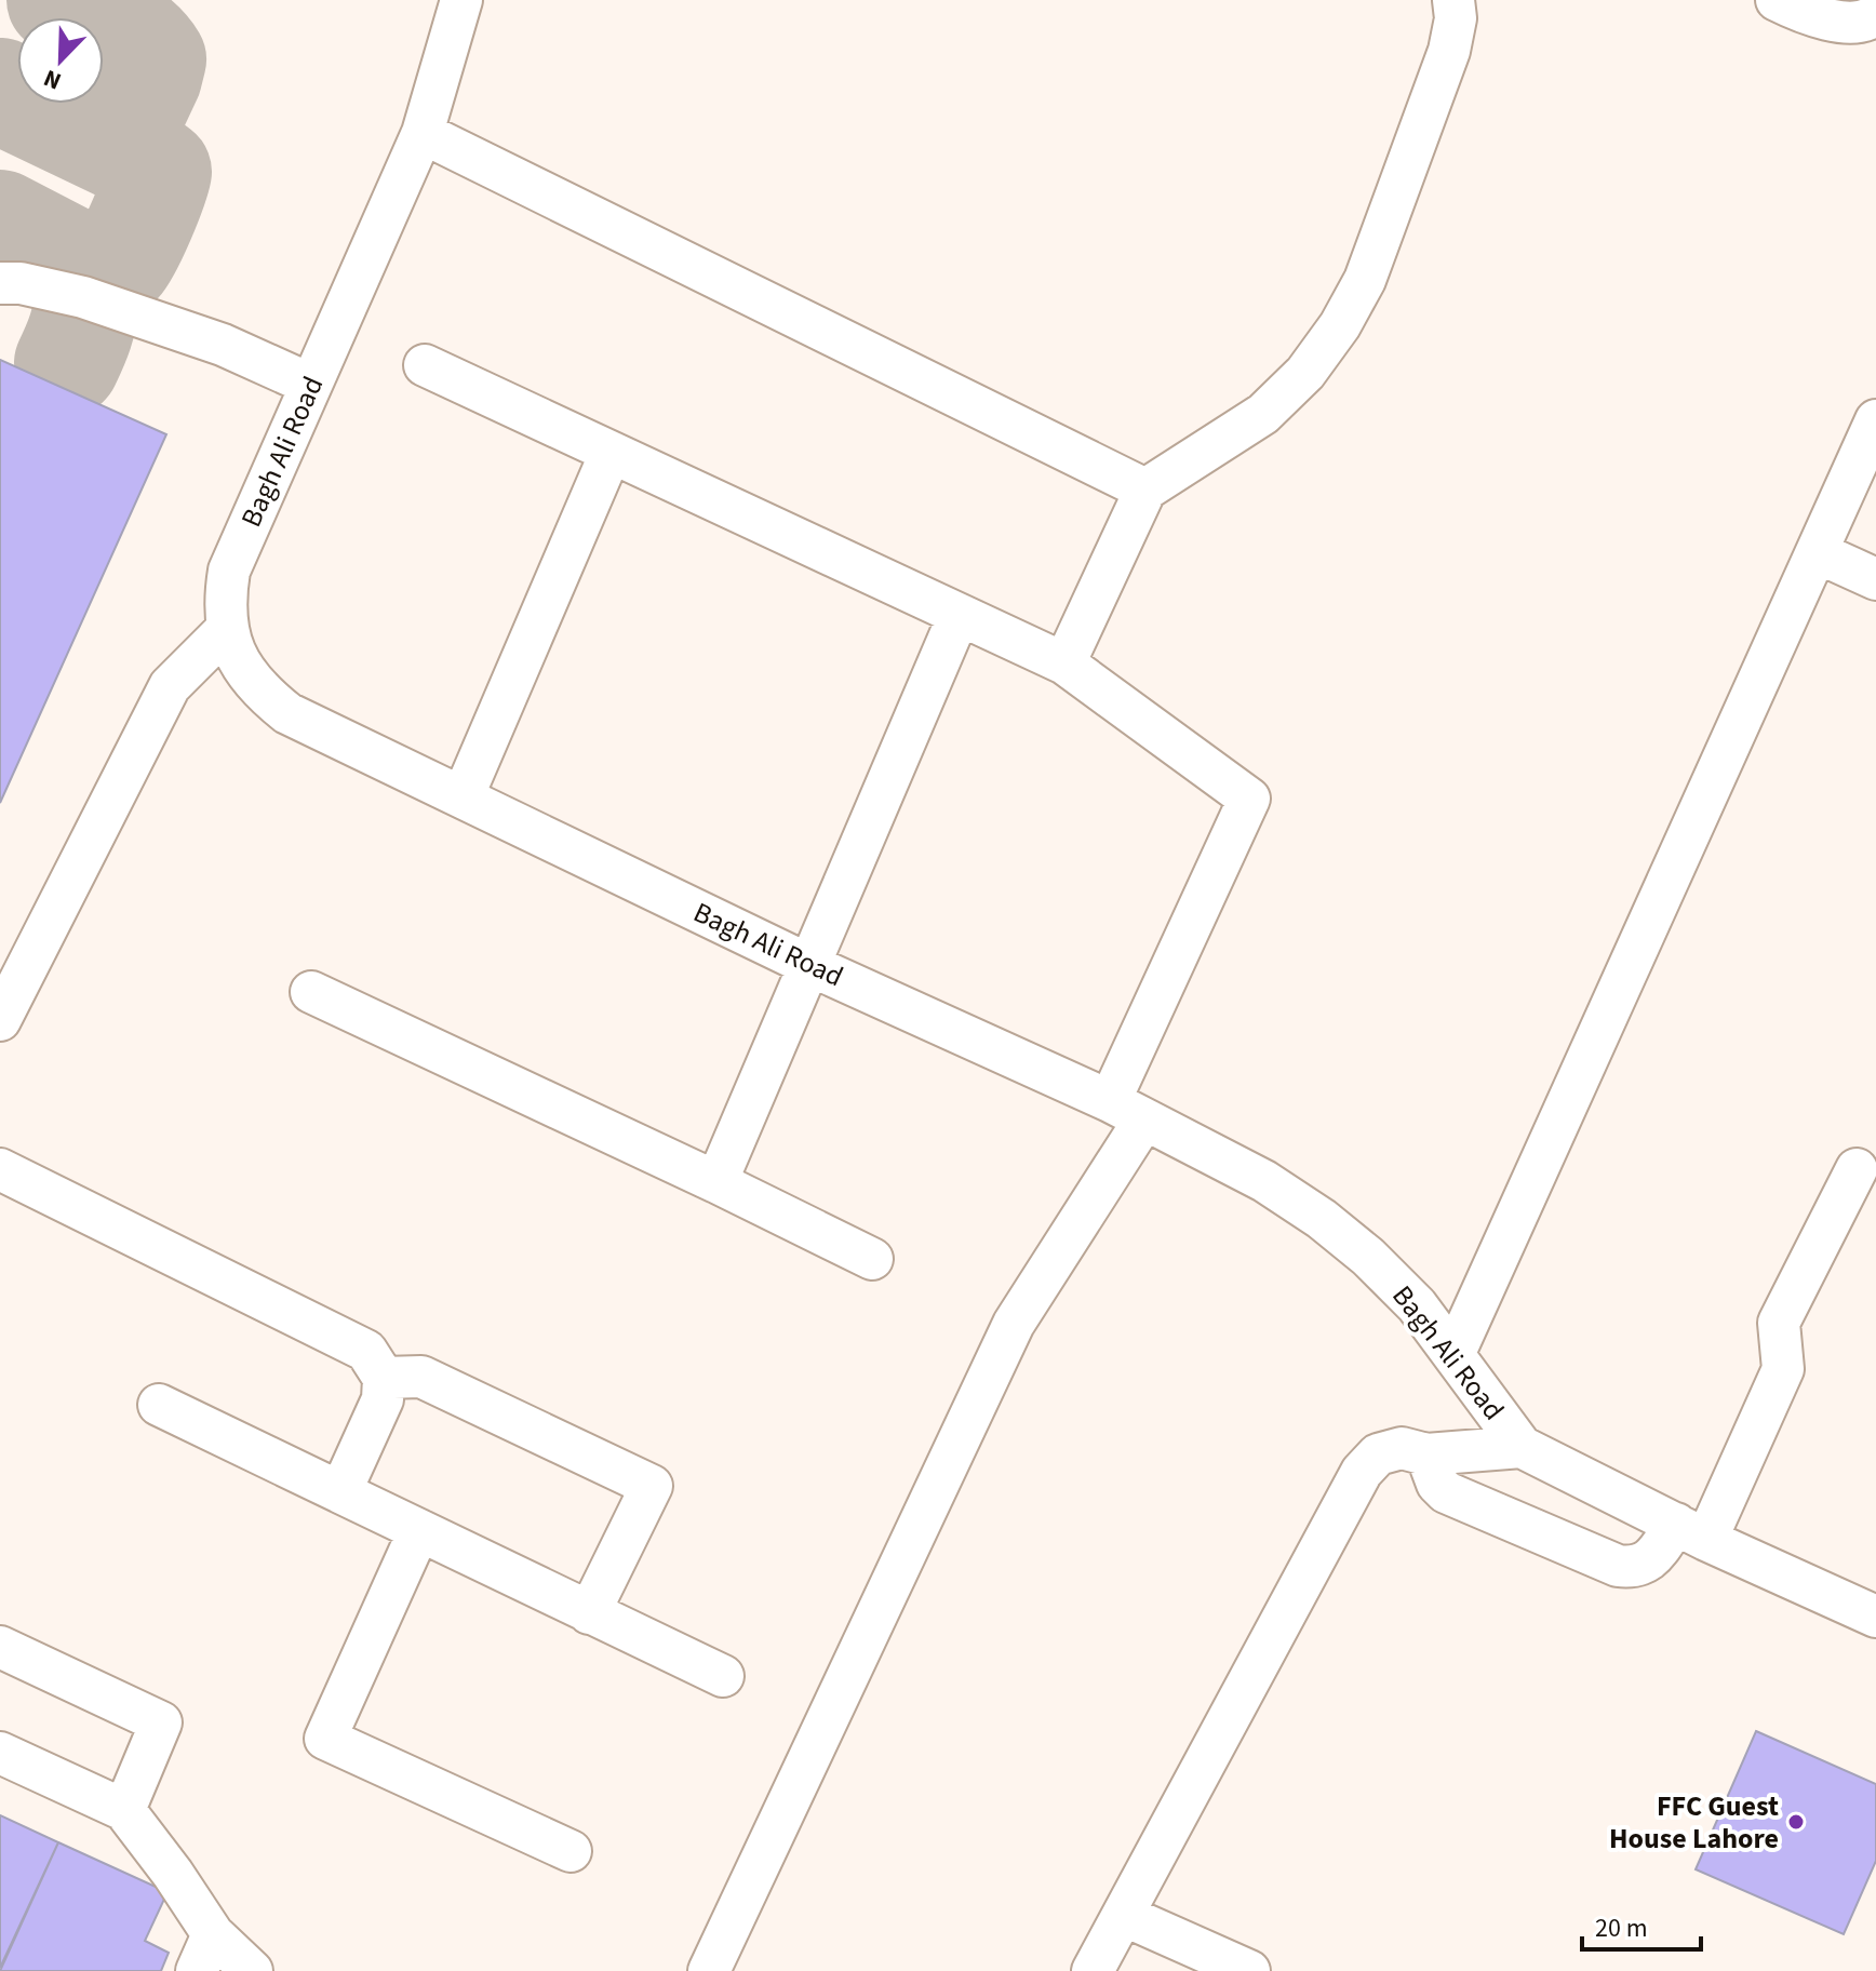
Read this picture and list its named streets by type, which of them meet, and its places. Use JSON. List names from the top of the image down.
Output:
{
  "streets": {
    "street": ["Bagh Ali Road"]
  },
  "places": ["FFC Guest House Lahore"],
  "scale_bar": "20 m",
  "north": "bottom left"
}
